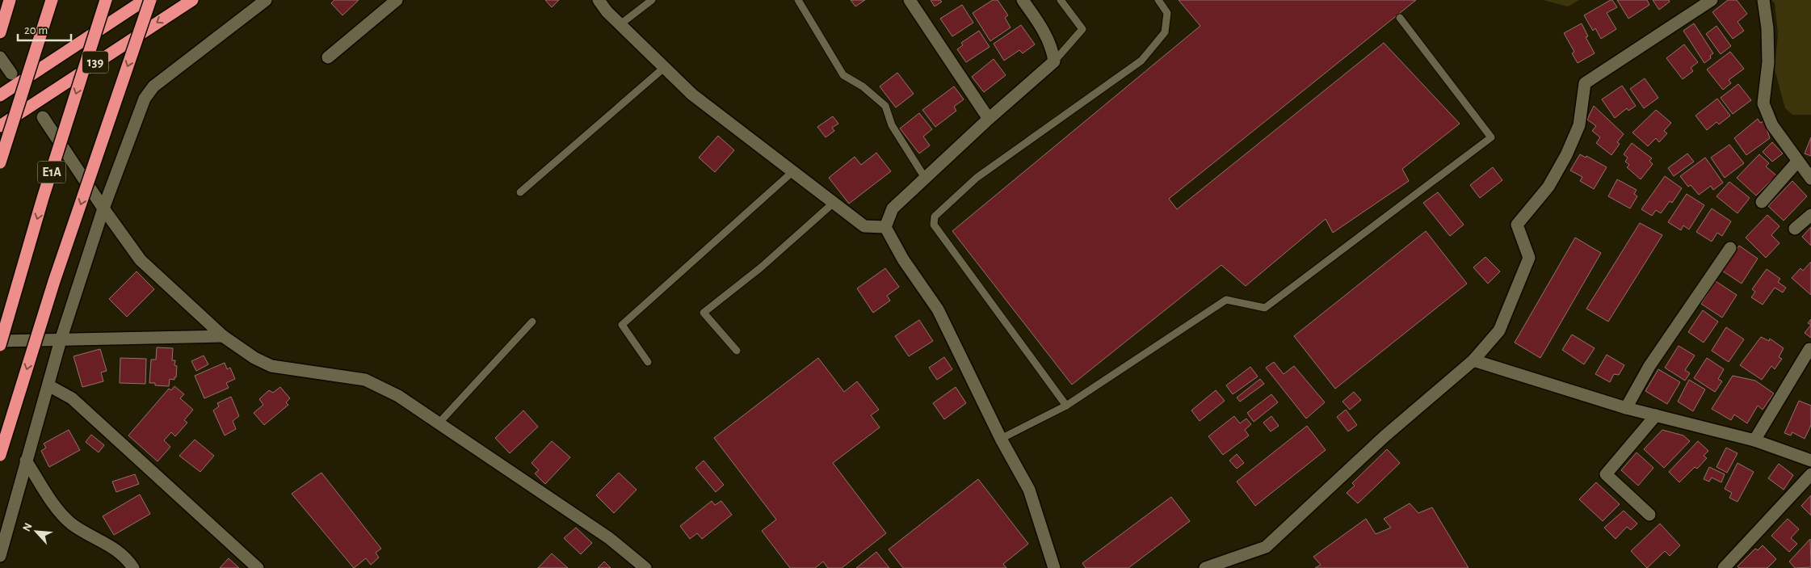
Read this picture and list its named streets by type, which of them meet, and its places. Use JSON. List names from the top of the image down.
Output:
{
  "streets": {
    "highway": ["139", "E1A"]
  },
  "scale_bar": "20 m",
  "north": "top left"
}
